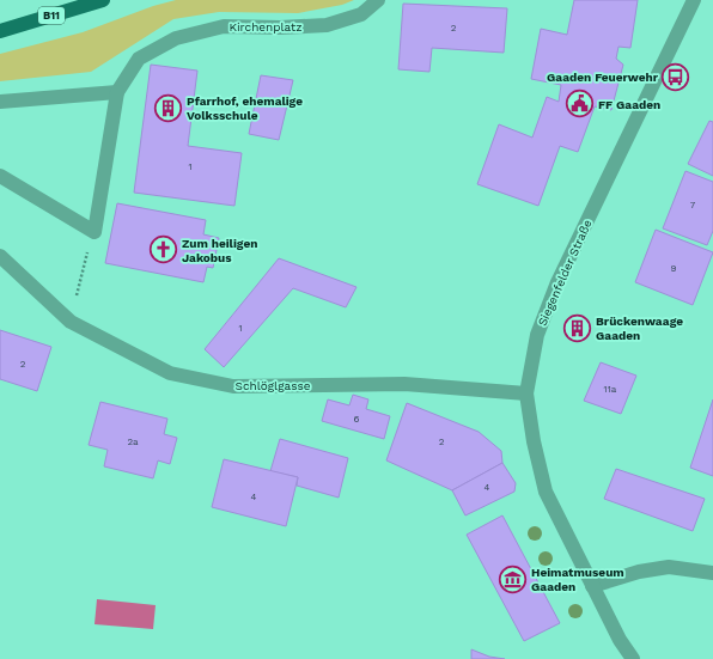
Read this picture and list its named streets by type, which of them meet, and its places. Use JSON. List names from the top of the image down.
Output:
{
  "streets": {
    "main road": ["B11"],
    "street": ["Kirchenplatz", "Siegenfelder Straße", "Schlöglgasse"]
  },
  "crossings": [
    ["Siegenfelder Straße", "Schlöglgasse"]
  ],
  "places": {
    "bus stop": ["Gaaden Feuerwehr"],
    "public building": ["FF Gaaden"],
    "building": ["Pfarrhof, ehemalige Volksschule", "Brückenwaage Gaaden"],
    "church": ["Zum heiligen Jakobus"],
    "museum": ["Heimatmuseum Gaaden"]
  },
  "house_numbers": [
    "2",
    "1",
    "7",
    "9",
    "1",
    "2",
    "11a",
    "6",
    "2a",
    "2",
    "4",
    "4"
  ]
}
